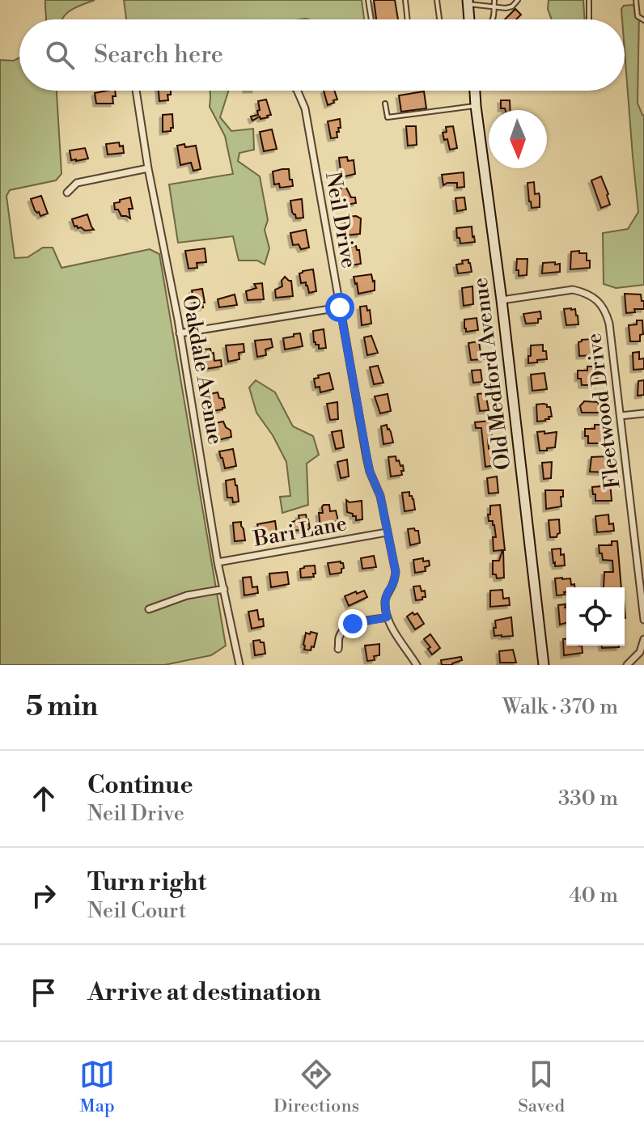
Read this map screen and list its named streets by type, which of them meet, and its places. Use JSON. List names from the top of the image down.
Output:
{
  "streets": {
    "street": [
      "Neil Drive",
      "Oakdale Avenue",
      "Old Medford Avenue",
      "Fleetwood Drive",
      "Bari Lane"
    ]
  },
  "crossings": [
    ["Neil Drive", "Bari Lane"],
    ["Oakdale Avenue", "Bari Lane"],
    ["Old Medford Avenue", "Fleetwood Drive"]
  ],
  "north": "bottom",
  "page": {
    "search": "Search here",
    "heading": ["5 min", "Walk · 370 m"],
    "list": [
      ["Continue", "Neil Drive", "330 m"],
      ["Turn right", "Neil Court", "40 m"],
      "Arrive at destination"
    ],
    "nav": ["Map", "Directions", "Saved"]
  }
}
